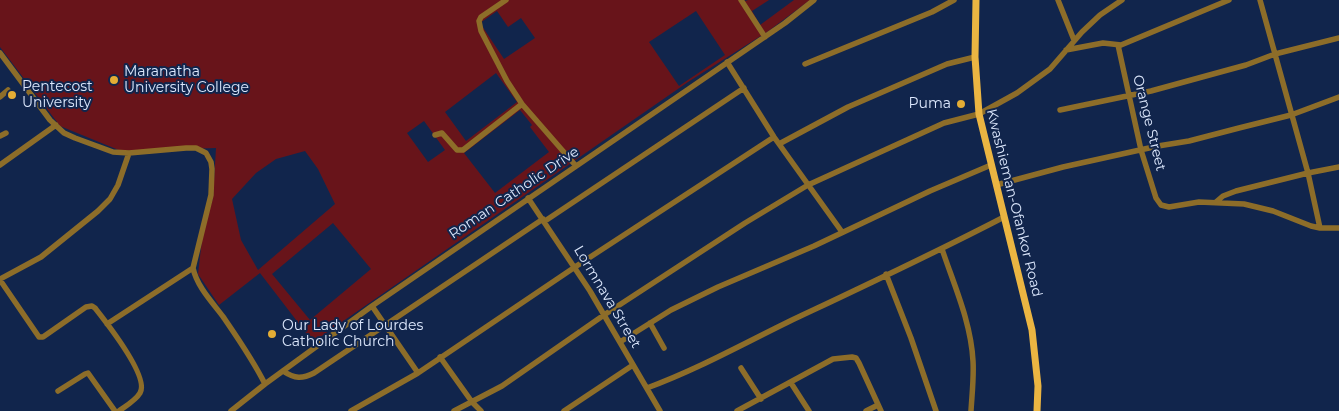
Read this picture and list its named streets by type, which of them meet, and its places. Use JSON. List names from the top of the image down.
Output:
{
  "streets": {
    "main road": ["Kwashieman-Ofankor Road"],
    "street": ["Orange Street", "Roman Catholic Drive", "Lormnava Street"]
  },
  "crossings": [
    ["Roman Catholic Drive", "Lormnava Street"]
  ],
  "places": [
    "Maranatha University College",
    "Pentecost University",
    "Puma",
    "Our Lady of Lourdes Catholic Church"
  ]
}
